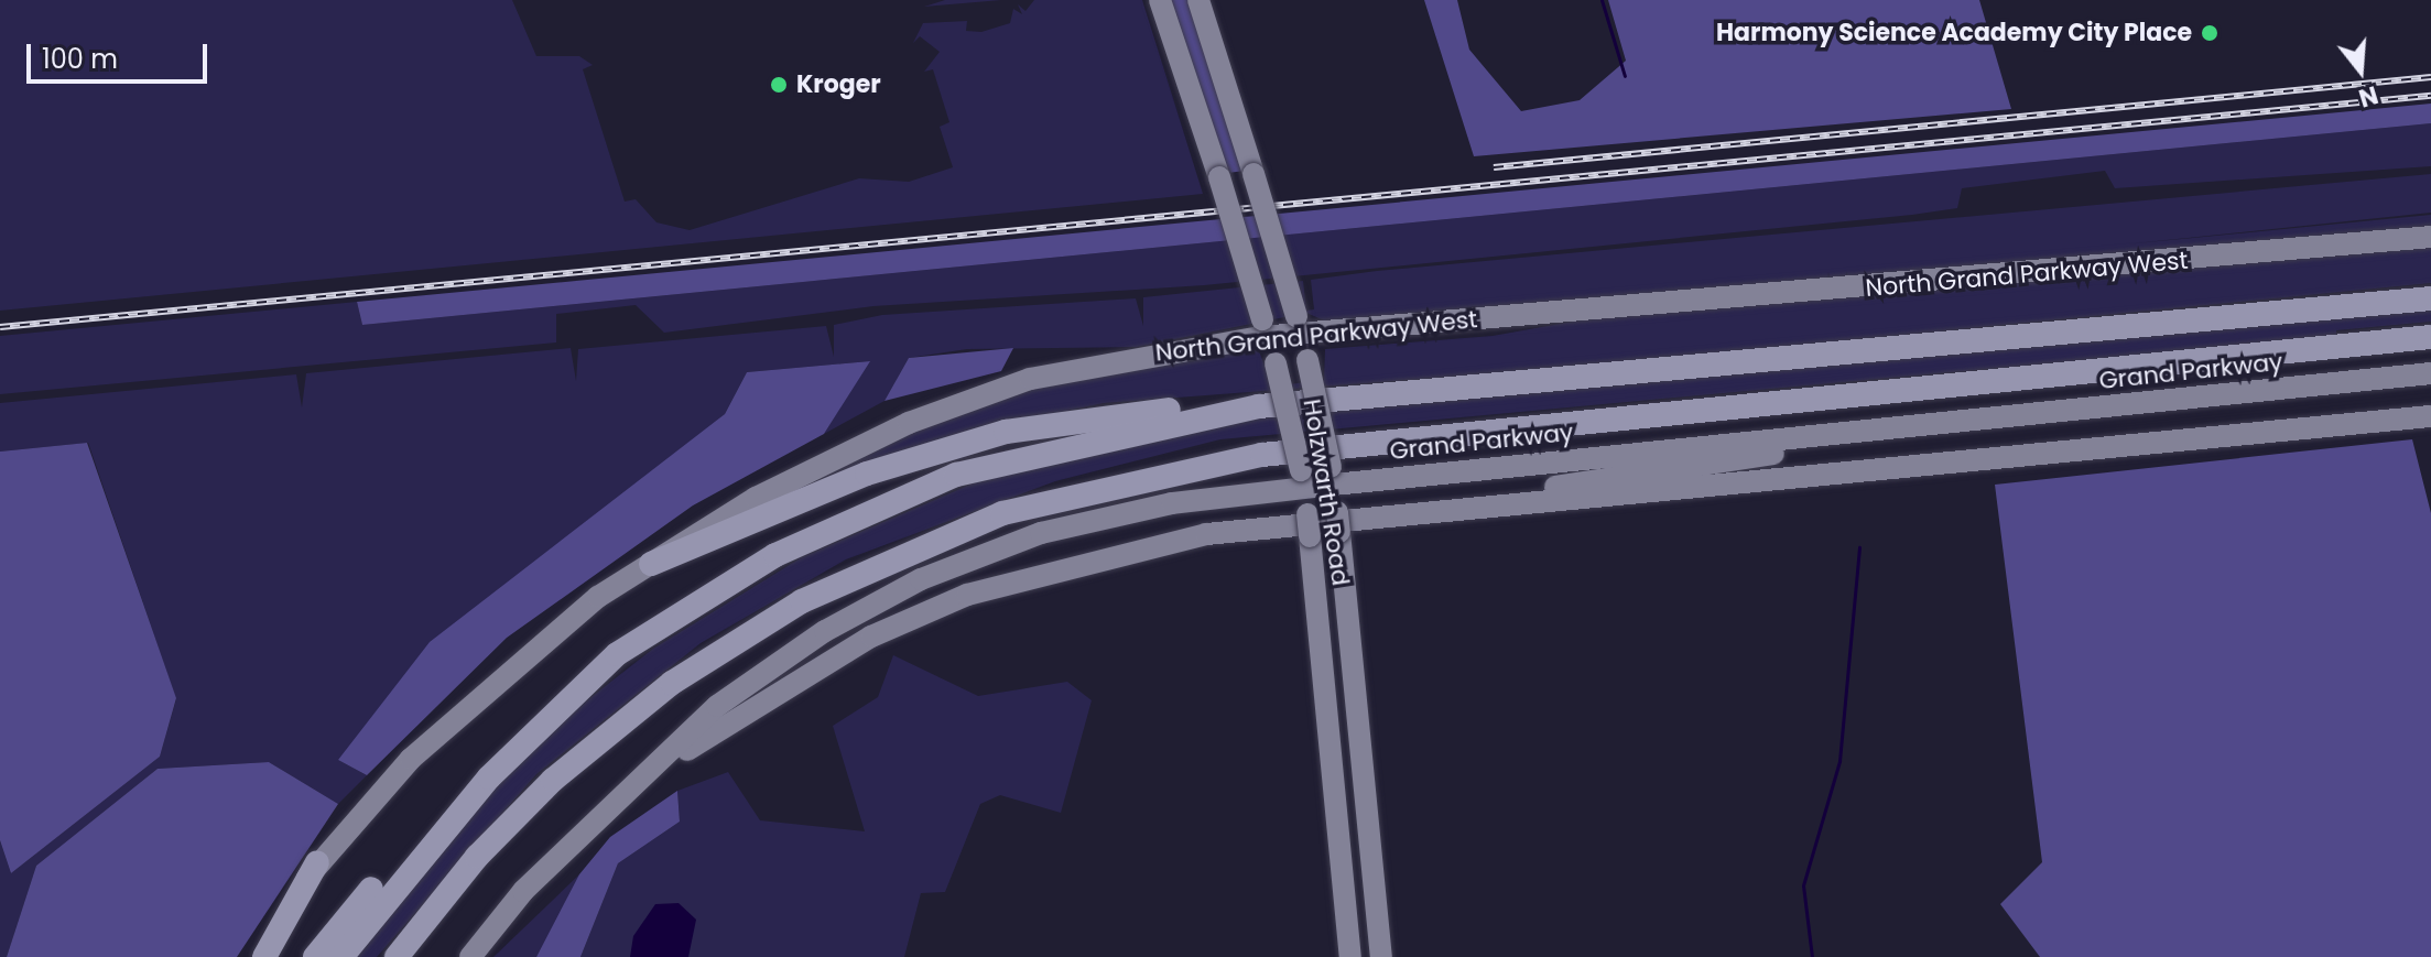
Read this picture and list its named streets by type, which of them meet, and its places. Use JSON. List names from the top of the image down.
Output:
{
  "streets": {
    "main road": ["North Grand Parkway West", "Grand Parkway", "Holzwarth Road"]
  },
  "crossings": [
    ["North Grand Parkway West", "Holzwarth Road"],
    ["Grand Parkway", "Holzwarth Road"]
  ],
  "places": ["Harmony Science Academy City Place", "Kroger"],
  "scale_bar": "100 m",
  "north": "bottom"
}
